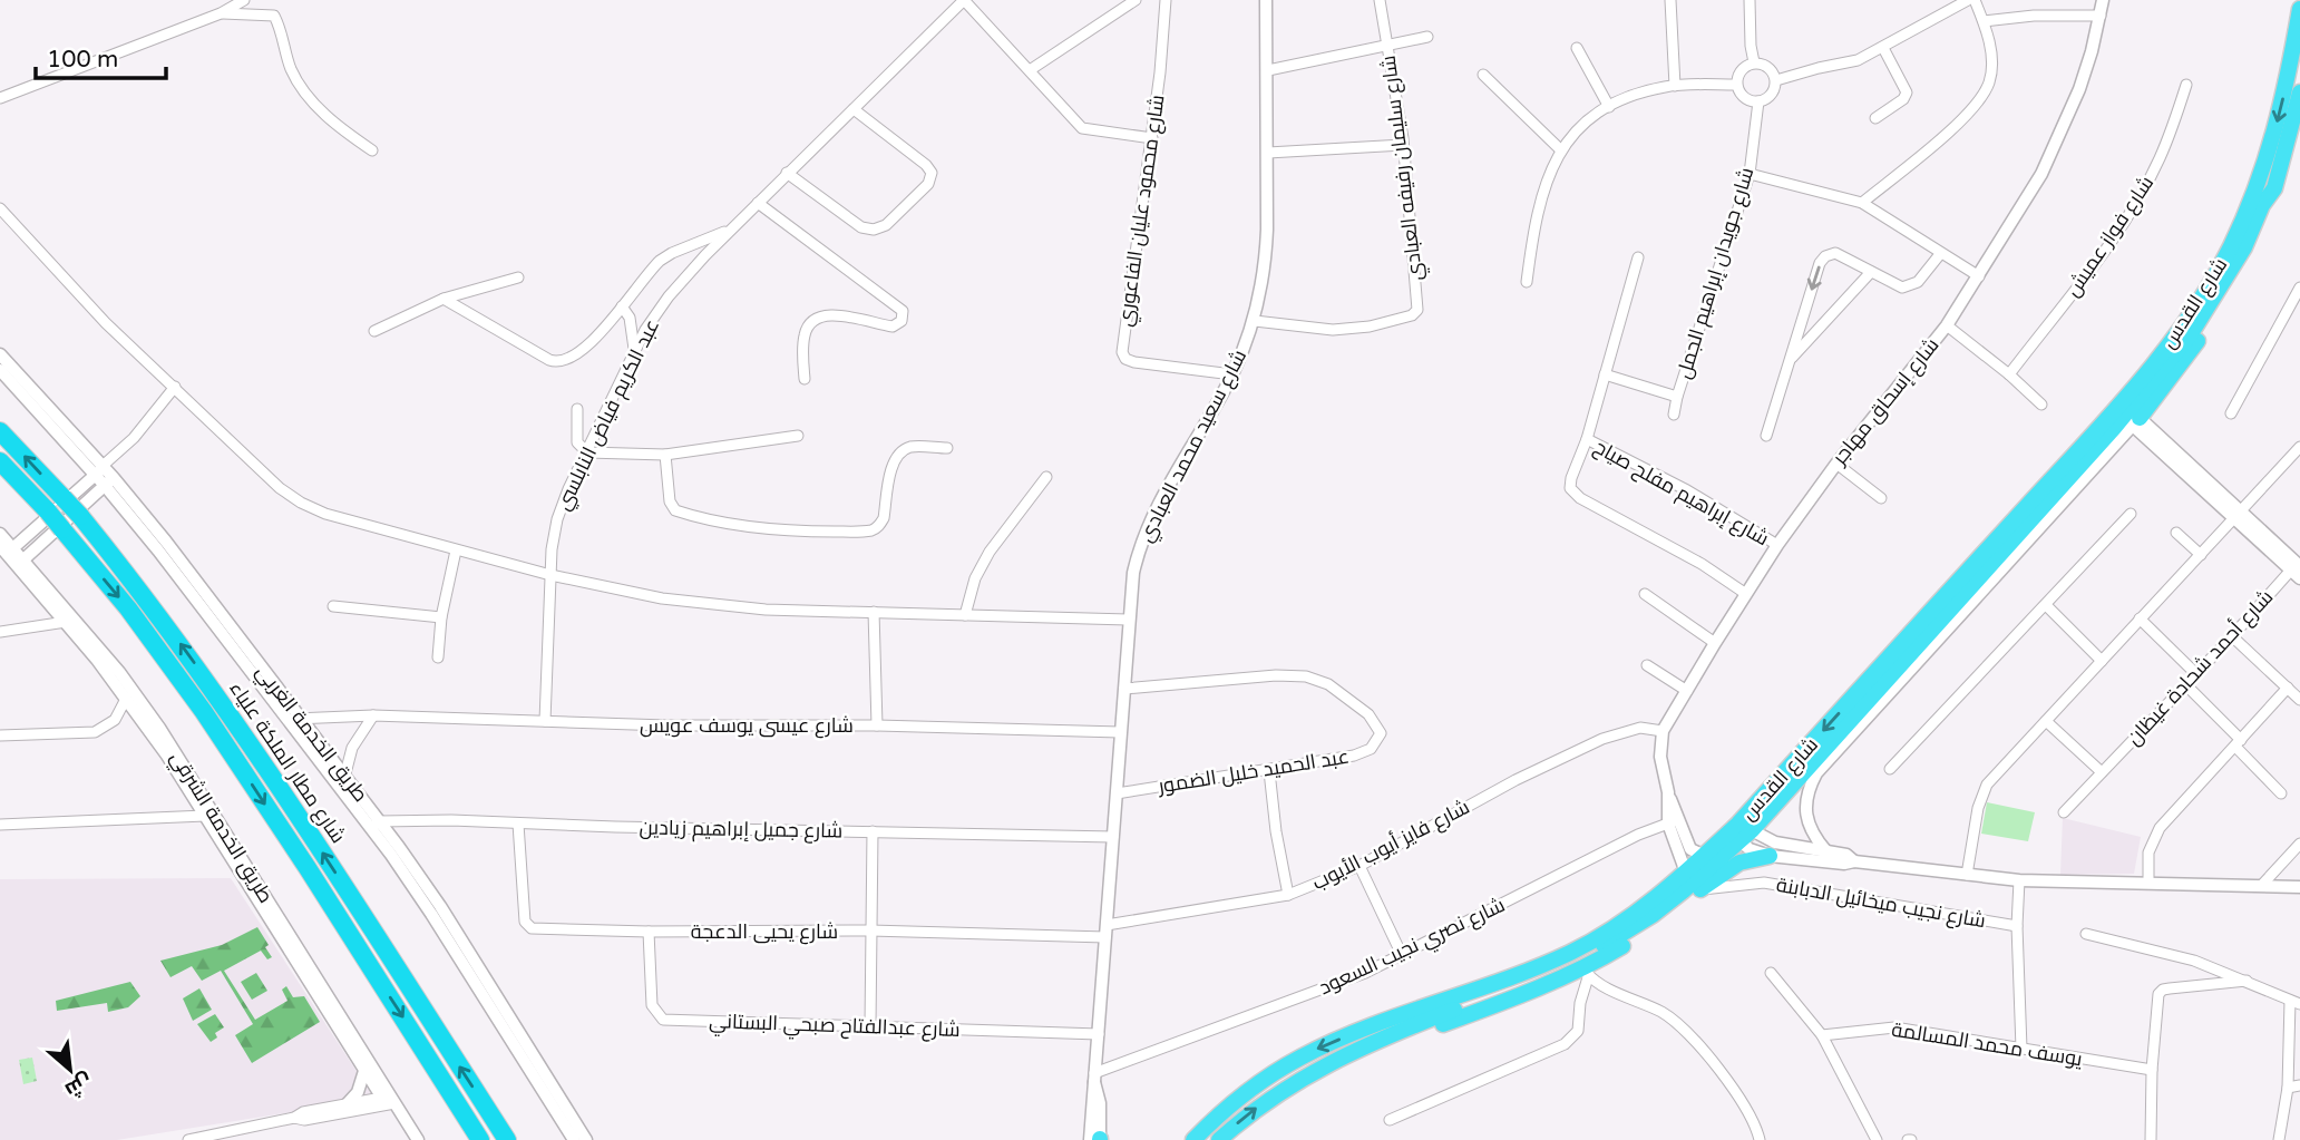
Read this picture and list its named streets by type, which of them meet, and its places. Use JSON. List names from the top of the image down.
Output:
{
  "streets": {
    "highway": ["شارع القدس", "شارع مطار الملكة علياء"],
    "street": [
      "شارع سليمان رفيفه العبادي",
      "شارع محمود عليان الفاعوري",
      "شارع فواز عميش",
      "شارع جويدان إبراهيم الجمل",
      "شارع إسحاق مهاجر",
      "عبد الكريم فياض النابلسي",
      "شارع سعيد محمد العبادي",
      "شارع إبراهيم مفلح صياح",
      "شارع أحمد شحادة غيظان",
      "شارع عيسى يوسف عويس",
      "طريق الخدمة الغربي",
      "عبد الحميد خليل الضمور",
      "طريق الخدمة الشرقي",
      "شارع جميل إبراهيم زيادين",
      "شارع فايز أيوب الأيوب",
      "شارع نجيب ميخائيل الدبابنة",
      "شارع يحيى الدعجة",
      "شارع نصري نجيب السعود",
      "شارع عبدالفتاح صبحي البستاني",
      "يوسف محمد المسالمة"
    ]
  },
  "crossings": [
    ["شارع سليمان رفيفه العبادي", "شارع سعيد محمد العبادي"],
    ["شارع محمود عليان الفاعوري", "شارع سعيد محمد العبادي"],
    ["شارع إسحاق مهاجر", "شارع إبراهيم مفلح صياح"],
    ["شارع إسحاق مهاجر", "شارع فايز أيوب الأيوب"],
    ["عبد الكريم فياض النابلسي", "شارع عيسى يوسف عويس"],
    ["شارع سعيد محمد العبادي", "شارع عيسى يوسف عويس"],
    ["شارع سعيد محمد العبادي", "عبد الحميد خليل الضمور"],
    ["شارع سعيد محمد العبادي", "شارع جميل إبراهيم زيادين"],
    ["شارع سعيد محمد العبادي", "شارع فايز أيوب الأيوب"],
    ["شارع سعيد محمد العبادي", "شارع يحيى الدعجة"],
    ["شارع سعيد محمد العبادي", "شارع نصري نجيب السعود"],
    ["شارع سعيد محمد العبادي", "شارع عبدالفتاح صبحي البستاني"],
    ["شارع عيسى يوسف عويس", "طريق الخدمة الغربي"],
    ["طريق الخدمة الغربي", "شارع جميل إبراهيم زيادين"],
    ["شارع جميل إبراهيم زيادين", "شارع يحيى الدعجة"],
    ["شارع فايز أيوب الأيوب", "شارع يحيى الدعجة"],
    ["شارع يحيى الدعجة", "شارع عبدالفتاح صبحي البستاني"]
  ],
  "scale_bar": "100 m",
  "north": "bottom right"
}
